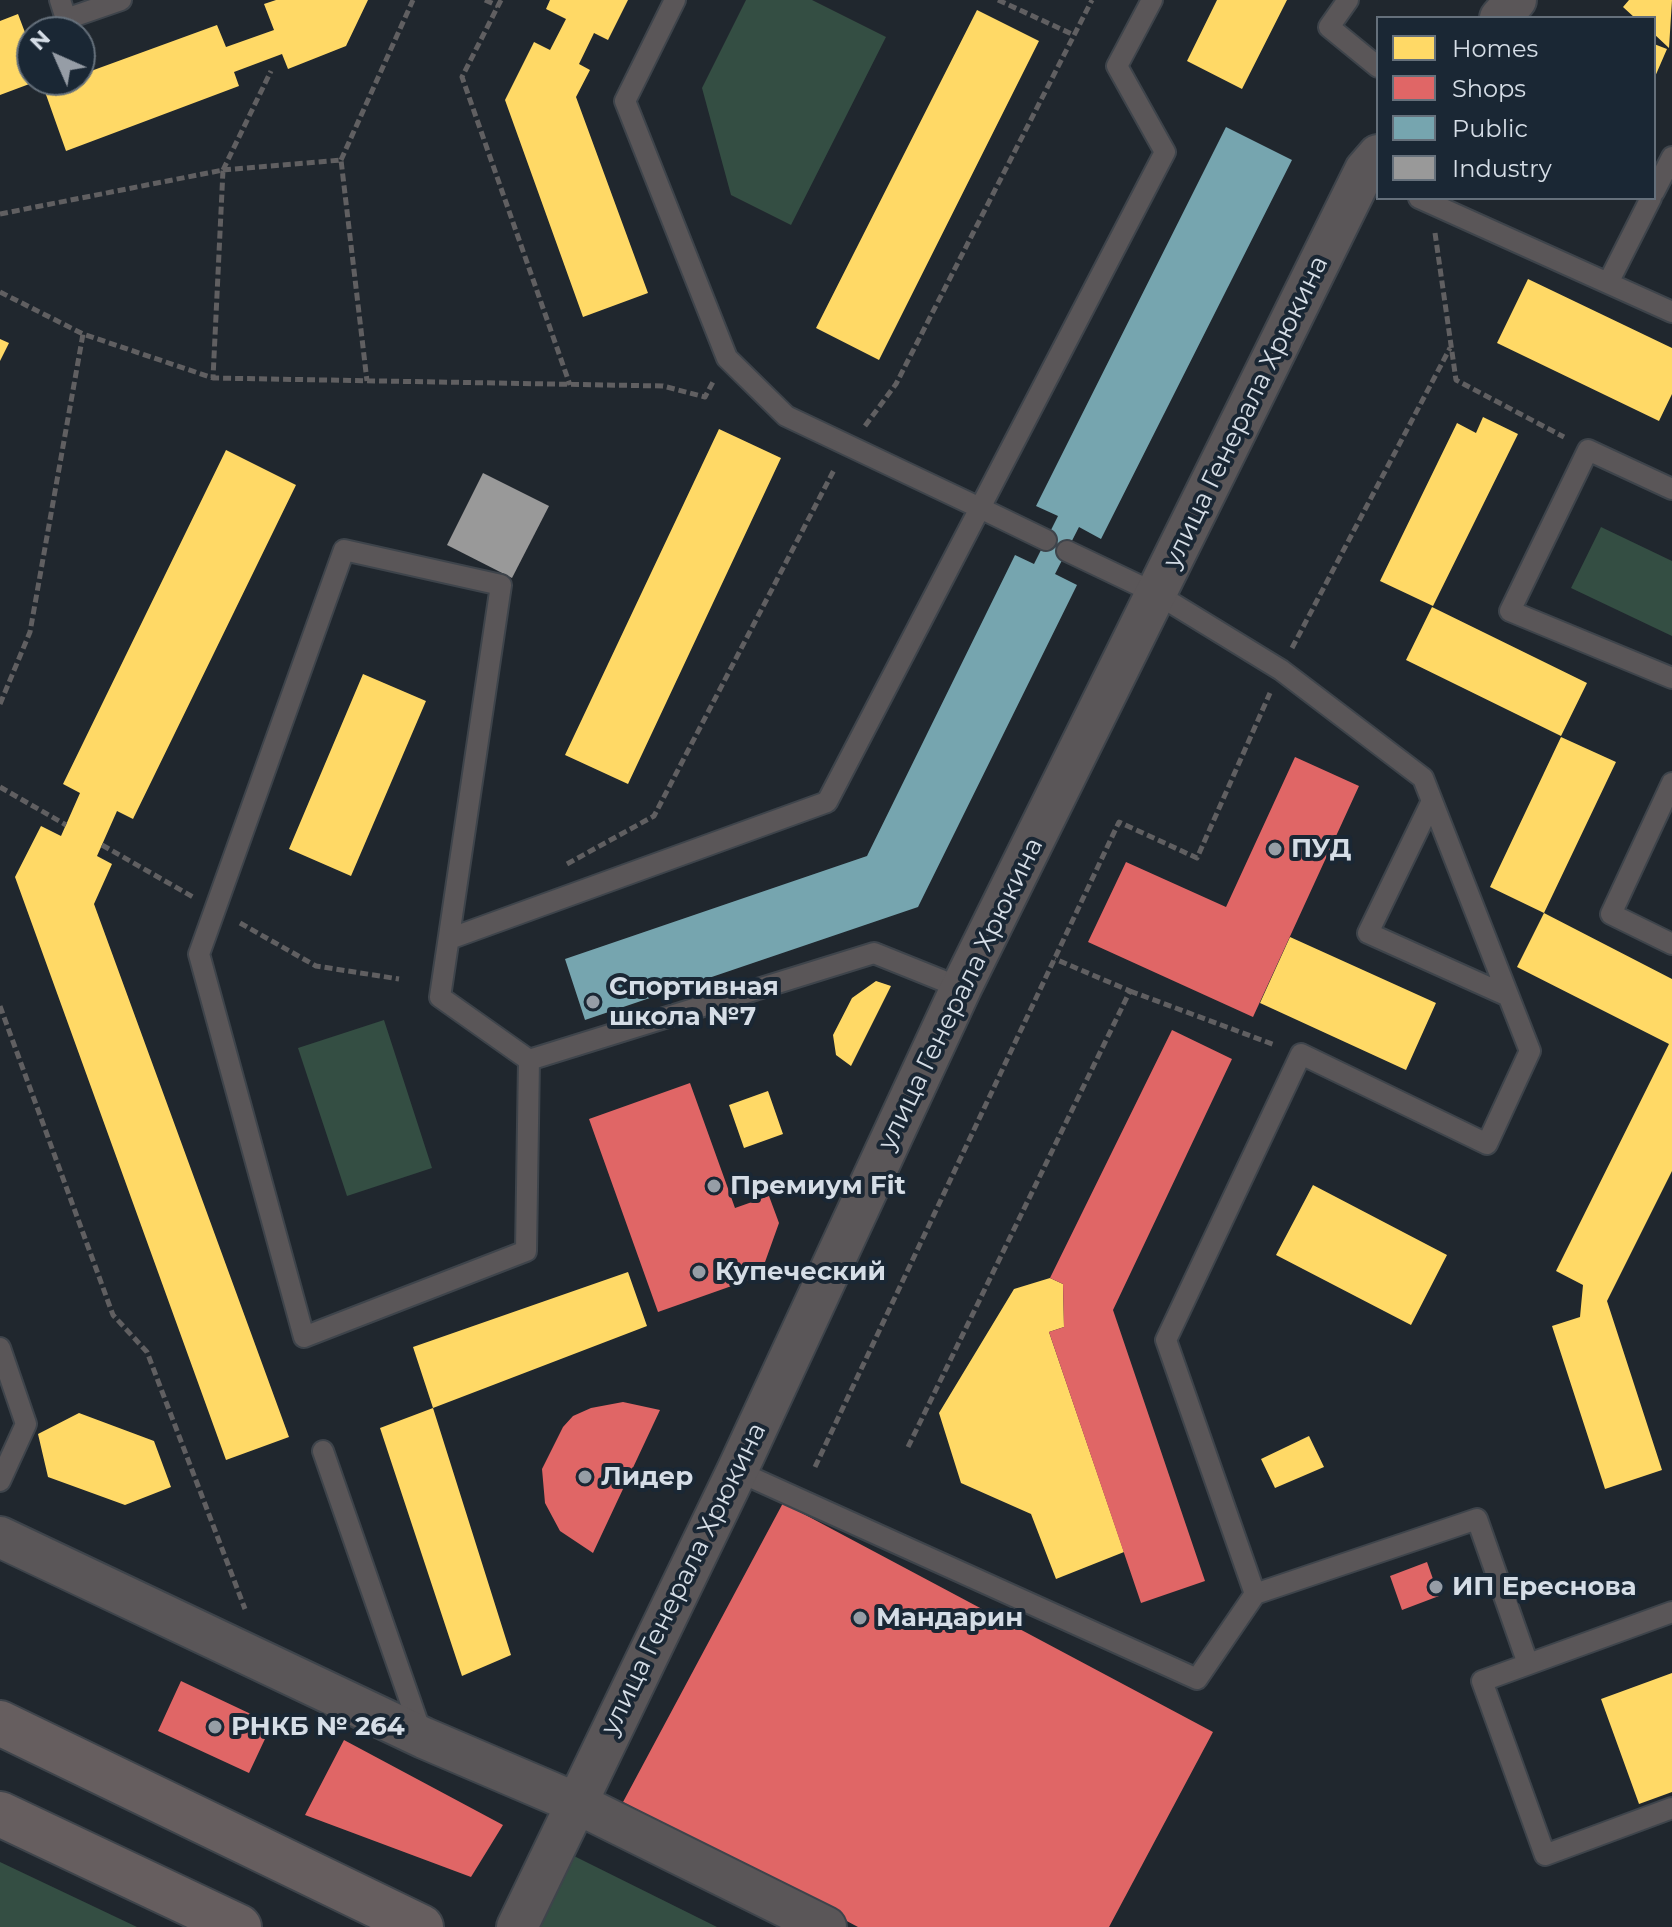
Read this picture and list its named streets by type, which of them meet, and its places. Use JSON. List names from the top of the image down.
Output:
{
  "streets": {
    "street": ["улица Генерала Хрюкина"]
  },
  "places": [
    "ПУД",
    "Спортивная школа №7",
    "Премиум Fit",
    "Купеческий",
    "Лидер",
    "ИП Ереснова",
    "Мандарин",
    "РНКБ № 264"
  ],
  "legend": [
    "Homes",
    "Shops",
    "Public",
    "Industry"
  ],
  "north": "top left"
}
